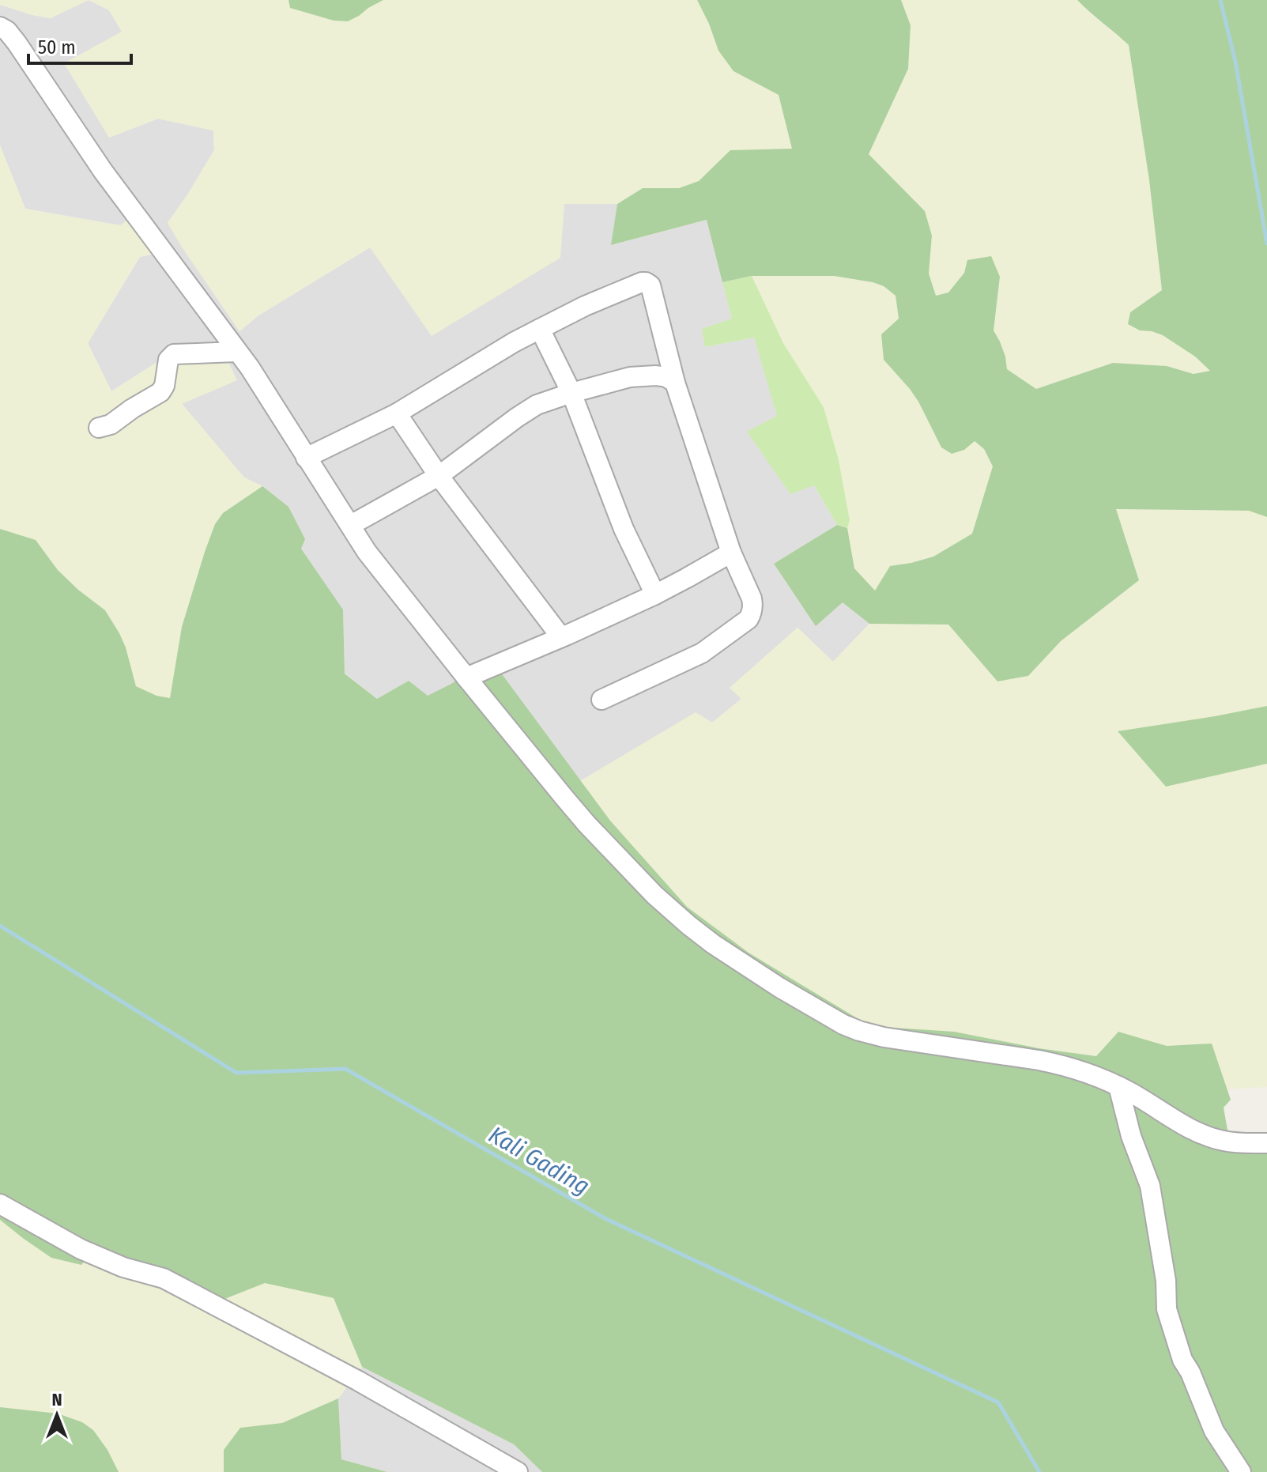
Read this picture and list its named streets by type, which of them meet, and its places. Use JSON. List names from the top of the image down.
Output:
{
  "water": ["Kali Gading"],
  "scale_bar": "50 m",
  "north": "top"
}
